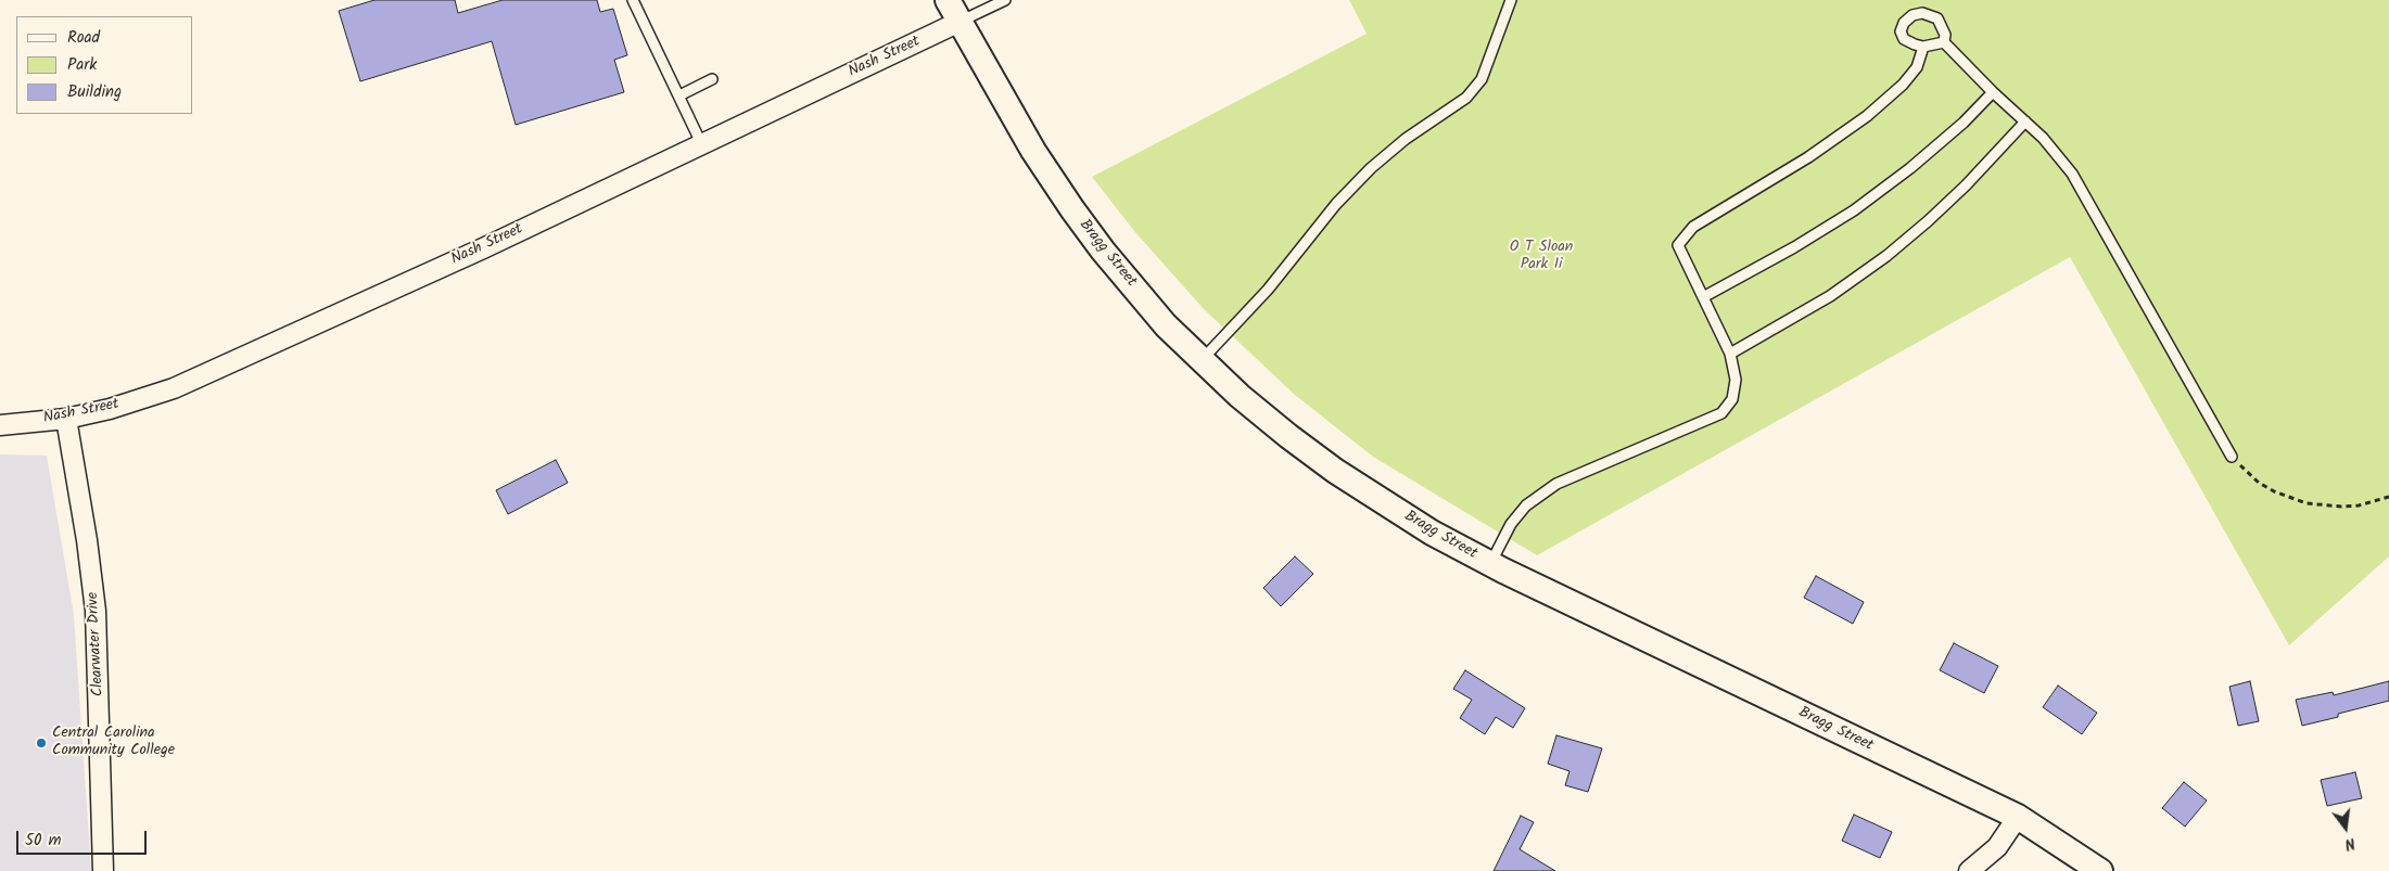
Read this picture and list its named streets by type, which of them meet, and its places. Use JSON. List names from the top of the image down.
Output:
{
  "streets": {
    "street": ["Nash Street", "Bragg Street", "Clearwater Drive"]
  },
  "crossings": [
    ["Nash Street", "Bragg Street"],
    ["Nash Street", "Clearwater Drive"]
  ],
  "parks": ["O T Sloan Park Ii"],
  "places": ["Central Carolina Community College"],
  "legend": ["Road", "Park", "Building"],
  "scale_bar": "50 m",
  "north": "bottom"
}
